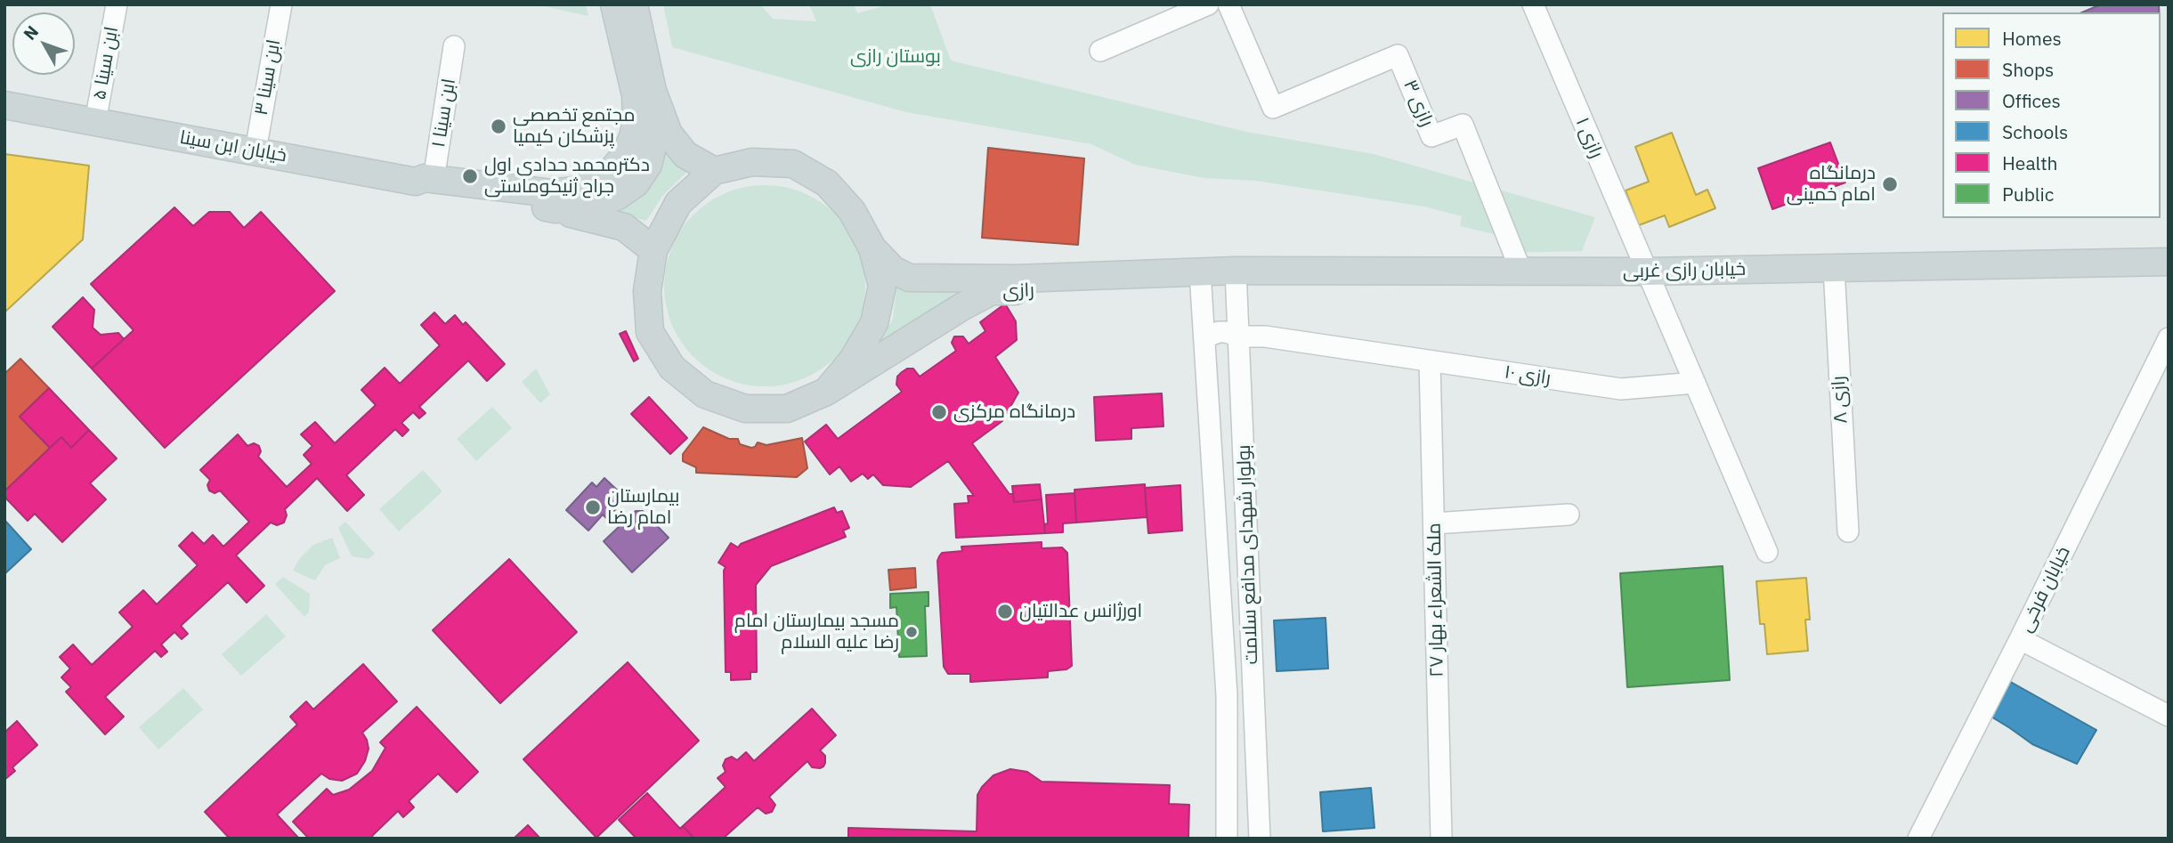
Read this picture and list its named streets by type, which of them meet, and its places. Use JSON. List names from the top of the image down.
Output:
{
  "streets": {
    "main road": ["خیابان ابن سینا", "خیابان رازی غربی", "رازی"],
    "street": [
      "ابن سینا ۵",
      "ابن سینا ۳",
      "رازی ۳",
      "ابن سینا ۱",
      "رازی ۱",
      "رازی ۱۰",
      "رازی ۸",
      "بولوار شهدای مدافع سلامت",
      "خیابان فرخی",
      "ملک الشعراء بهار ۲۷"
    ]
  },
  "crossings": [
    ["ابن سینا ۵", "خیابان ابن سینا"],
    ["ابن سینا ۳", "خیابان ابن سینا"],
    ["رازی ۳", "خیابان رازی غربی"],
    ["ابن سینا ۱", "خیابان ابن سینا"],
    ["رازی ۱", "خیابان رازی غربی"],
    ["خیابان رازی غربی", "رازی"],
    ["خیابان رازی غربی", "رازی ۸"],
    ["خیابان رازی غربی", "بولوار شهدای مدافع سلامت"],
    ["رازی", "بولوار شهدای مدافع سلامت"],
    ["رازی ۱۰", "بولوار شهدای مدافع سلامت"],
    ["رازی ۱۰", "ملک الشعراء بهار ۲۷"]
  ],
  "parks": ["بوستان رازی"],
  "places": [
    "مجتمع تخصصی پزشکان کیمیا",
    "دکترمحمد حدادی اول جراح ژنیکوماستی",
    "درمانگاه امام خمینی",
    "درمانگاه مرکزی",
    "بیمارستان امام رضا",
    "اورژانس عدالتیان",
    "مسجد بیمارستان امام رضا علیه السلام"
  ],
  "legend": [
    "Homes",
    "Shops",
    "Offices",
    "Schools",
    "Health",
    "Public"
  ],
  "north": "top left"
}
